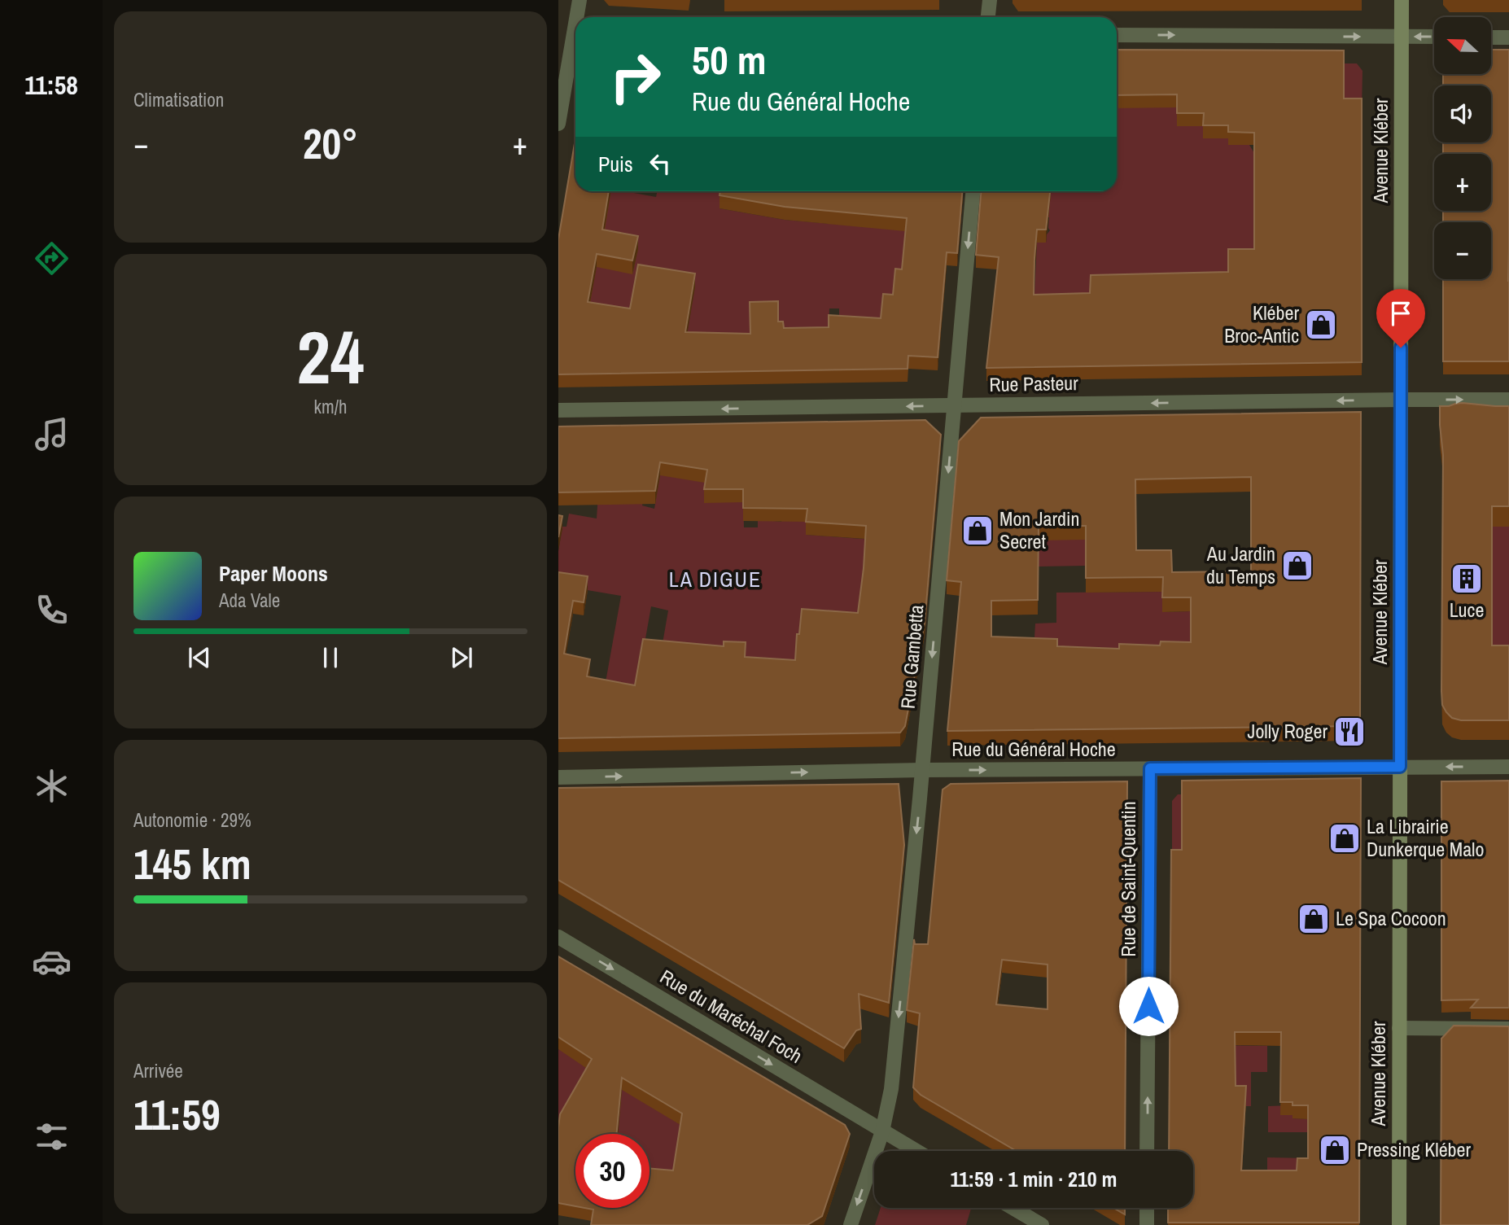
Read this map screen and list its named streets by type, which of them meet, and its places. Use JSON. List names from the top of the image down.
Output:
{
  "streets": {
    "street": [
      "Avenue Kléber",
      "Rue Pasteur",
      "Rue Gambetta",
      "Rue du Général Hoche",
      "Rue de Saint-Quentin",
      "Rue du Maréchal Foch"
    ]
  },
  "crossings": [
    ["Avenue Kléber", "Rue Pasteur"],
    ["Avenue Kléber", "Rue du Général Hoche"],
    ["Rue Pasteur", "Rue Gambetta"],
    ["Rue Gambetta", "Rue du Général Hoche"],
    ["Rue Gambetta", "Rue du Maréchal Foch"],
    ["Rue du Général Hoche", "Rue de Saint-Quentin"]
  ],
  "one_way": ["Rue Gambetta", "Rue de Saint-Quentin", "Rue du Maréchal Foch"],
  "districts": ["LA DIGUE"],
  "places": {
    "shop": [
      "Kléber Broc-Antic",
      "Mon Jardin Secret",
      "Au Jardin du Temps",
      "La Librairie Dunkerque Malo",
      "Le Spa Cocoon",
      "Pressing Kléber"
    ],
    "building": ["Luce"],
    "restaurant": ["Jolly Roger"]
  },
  "north": "left",
  "page": {
    "tabs": "11:58",
    "tile": [
      "Climatisation",
      ["24", "km/h"],
      ["Autonomie · 29%", "145 km"],
      ["Arrivée", "11:59"]
    ],
    "map_buttons": ["+", "−"],
    "turn": ["50 m", "Rue du Général Hoche"],
    "heat": ["−", "20°", "+"],
    "then": "Puis",
    "song": ["Paper Moons", "Ada Vale"],
    "limit": "30",
    "trip": "11:59 · 1 min · 210 m"
  }
}
